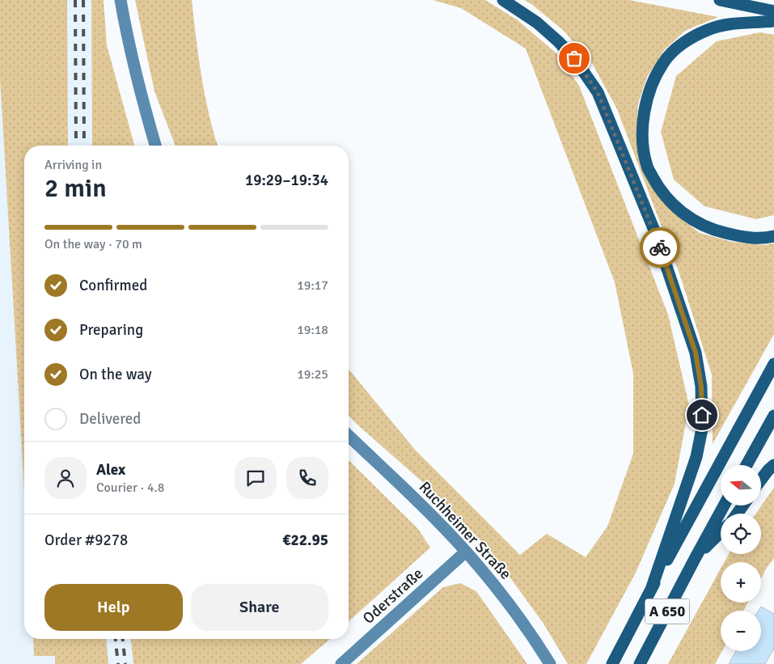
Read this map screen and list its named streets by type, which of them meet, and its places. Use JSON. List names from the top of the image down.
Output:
{
  "streets": {
    "highway": ["A 650"],
    "street": ["Ruchheimer Straße", "Oderstraße"]
  },
  "crossings": [
    ["Ruchheimer Straße", "Oderstraße"]
  ],
  "north": "left",
  "page": {
    "heading": ["2 min", "Arriving in", "19:29–19:34"],
    "panel": [
      "Alex",
      "Courier · 4.8",
      "Order #9278",
      "€22.95"
    ],
    "bar": "On the way · 70 m",
    "list": [
      ["Confirmed", "19:17"],
      ["Preparing", "19:18"],
      ["On the way", "19:25"],
      "Delivered"
    ],
    "map_buttons": ["+", "−"],
    "buttons": ["Help", "Share"]
  }
}
